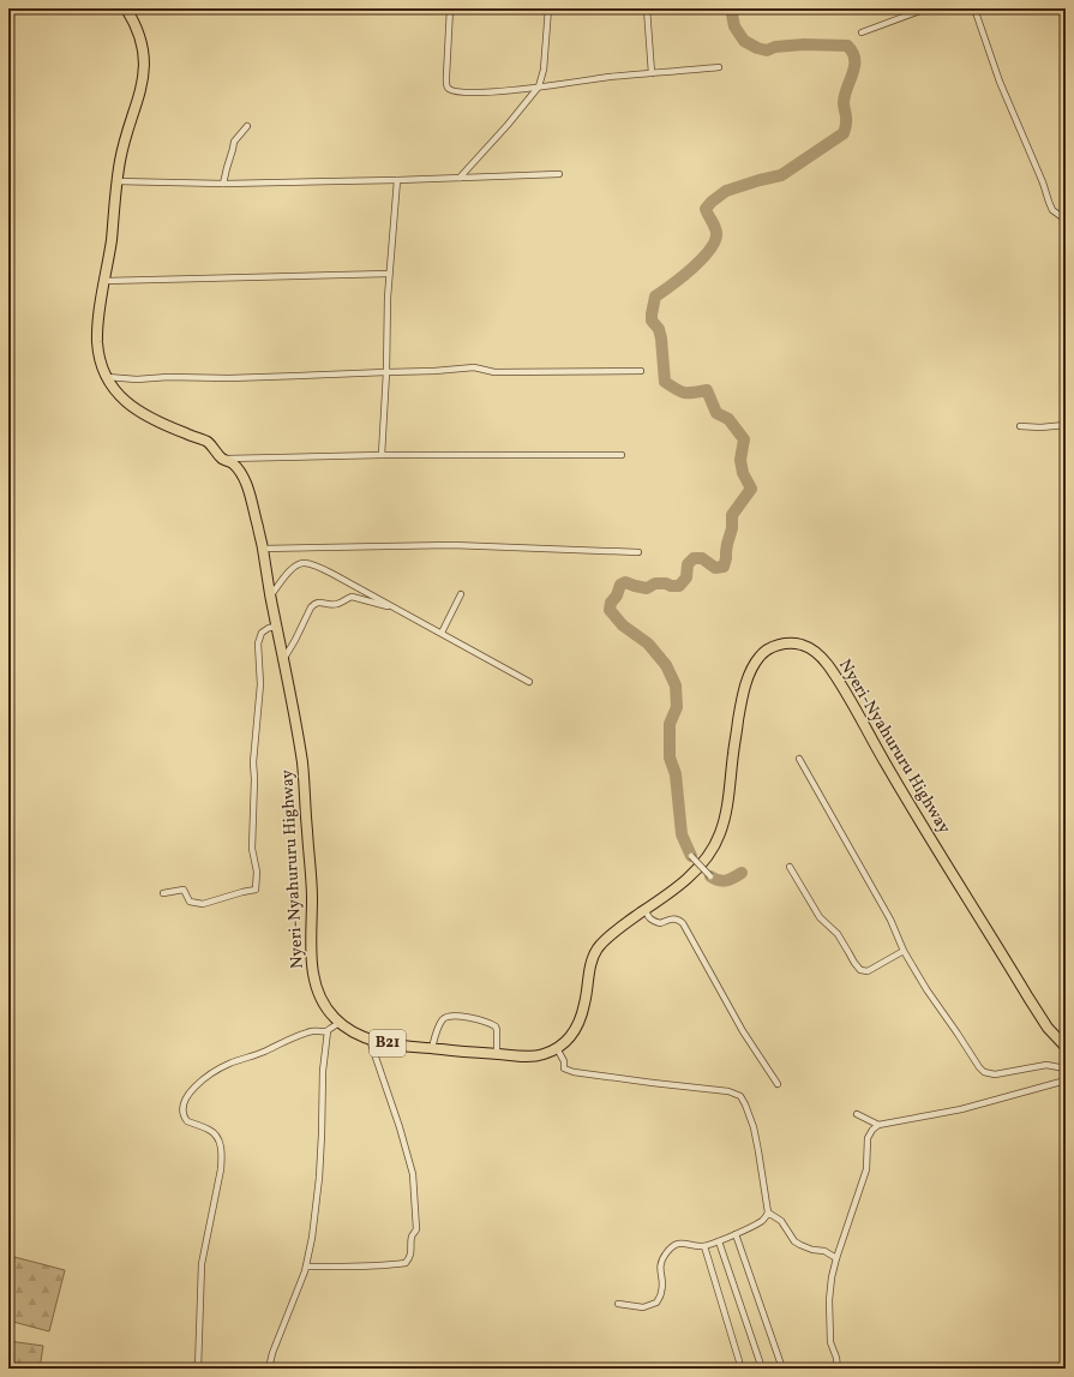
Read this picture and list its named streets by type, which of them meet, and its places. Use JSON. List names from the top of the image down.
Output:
{
  "streets": {
    "highway": ["Nyeri-Nyahururu Highway", "B21"]
  }
}
